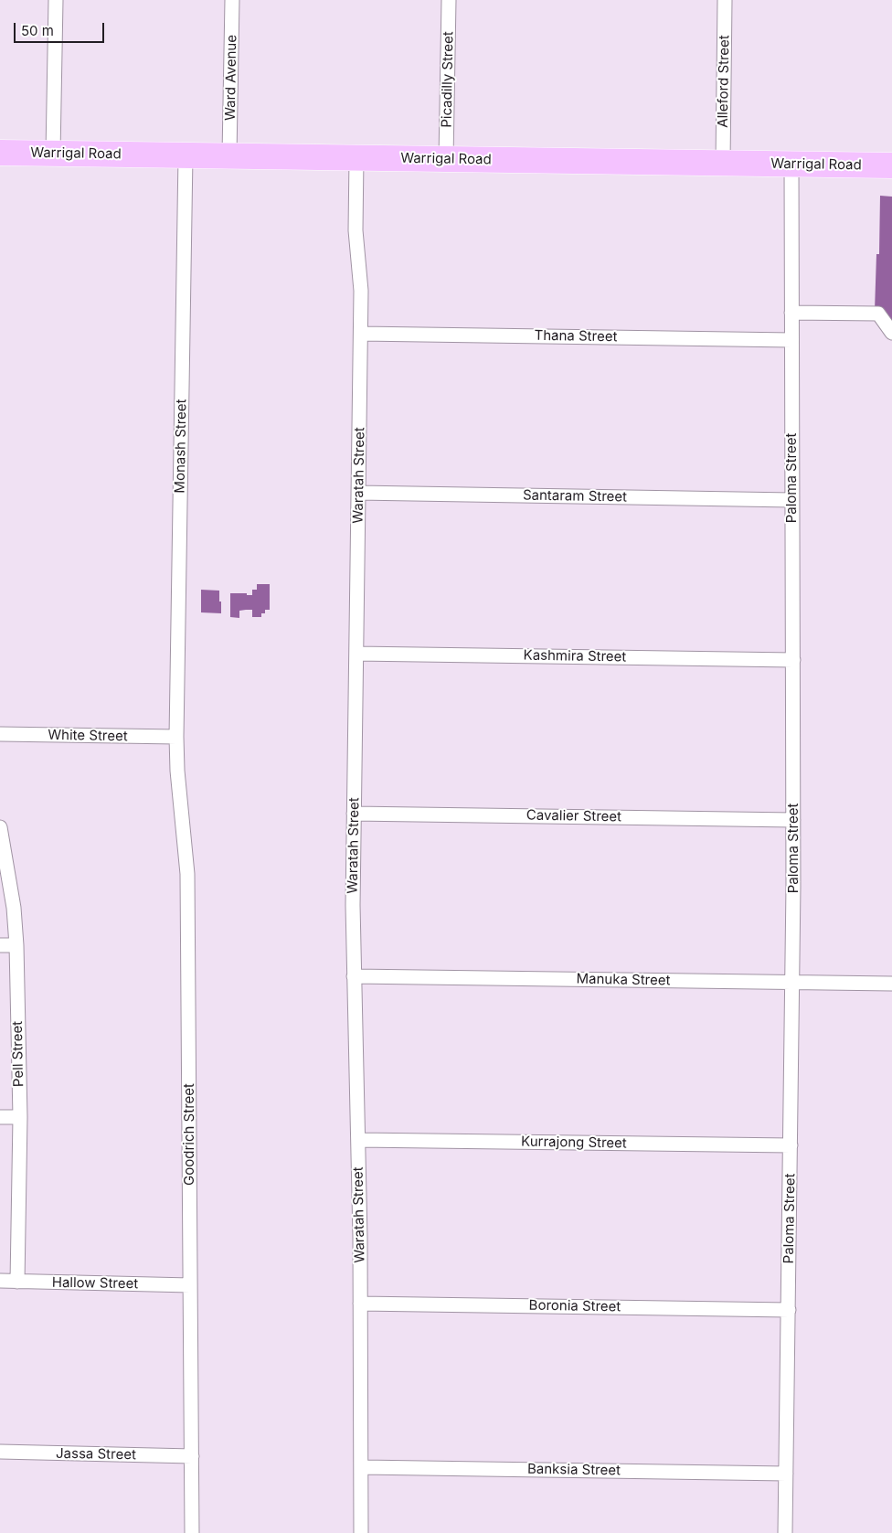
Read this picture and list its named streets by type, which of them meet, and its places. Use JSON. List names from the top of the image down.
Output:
{
  "streets": {
    "highway": ["Warrigal Road"],
    "street": [
      "Ward Avenue",
      "Picadilly Street",
      "Alleford Street",
      "Thana Street",
      "Monash Street",
      "Waratah Street",
      "Paloma Street",
      "Santaram Street",
      "Kashmira Street",
      "White Street",
      "Cavalier Street",
      "Manuka Street",
      "Pell Street",
      "Goodrich Street",
      "Kurrajong Street",
      "Hallow Street",
      "Boronia Street",
      "Jassa Street",
      "Banksia Street"
    ]
  },
  "crossings": [
    ["Ward Avenue", "Warrigal Road"],
    ["Picadilly Street", "Warrigal Road"],
    ["Alleford Street", "Warrigal Road"],
    ["Warrigal Road", "Monash Street"],
    ["Warrigal Road", "Waratah Street"],
    ["Warrigal Road", "Paloma Street"],
    ["Thana Street", "Waratah Street"],
    ["Thana Street", "Paloma Street"],
    ["Monash Street", "White Street"],
    ["Monash Street", "Goodrich Street"],
    ["Waratah Street", "Santaram Street"],
    ["Waratah Street", "Kashmira Street"],
    ["Waratah Street", "Cavalier Street"],
    ["Waratah Street", "Manuka Street"],
    ["Waratah Street", "Kurrajong Street"],
    ["Waratah Street", "Boronia Street"],
    ["Waratah Street", "Banksia Street"],
    ["Paloma Street", "Santaram Street"],
    ["Paloma Street", "Kashmira Street"],
    ["Paloma Street", "Cavalier Street"],
    ["Paloma Street", "Manuka Street"],
    ["Paloma Street", "Kurrajong Street"],
    ["Paloma Street", "Boronia Street"],
    ["Paloma Street", "Banksia Street"],
    ["White Street", "Goodrich Street"],
    ["Pell Street", "Hallow Street"],
    ["Goodrich Street", "Hallow Street"],
    ["Goodrich Street", "Jassa Street"]
  ],
  "scale_bar": "50 m"
}
